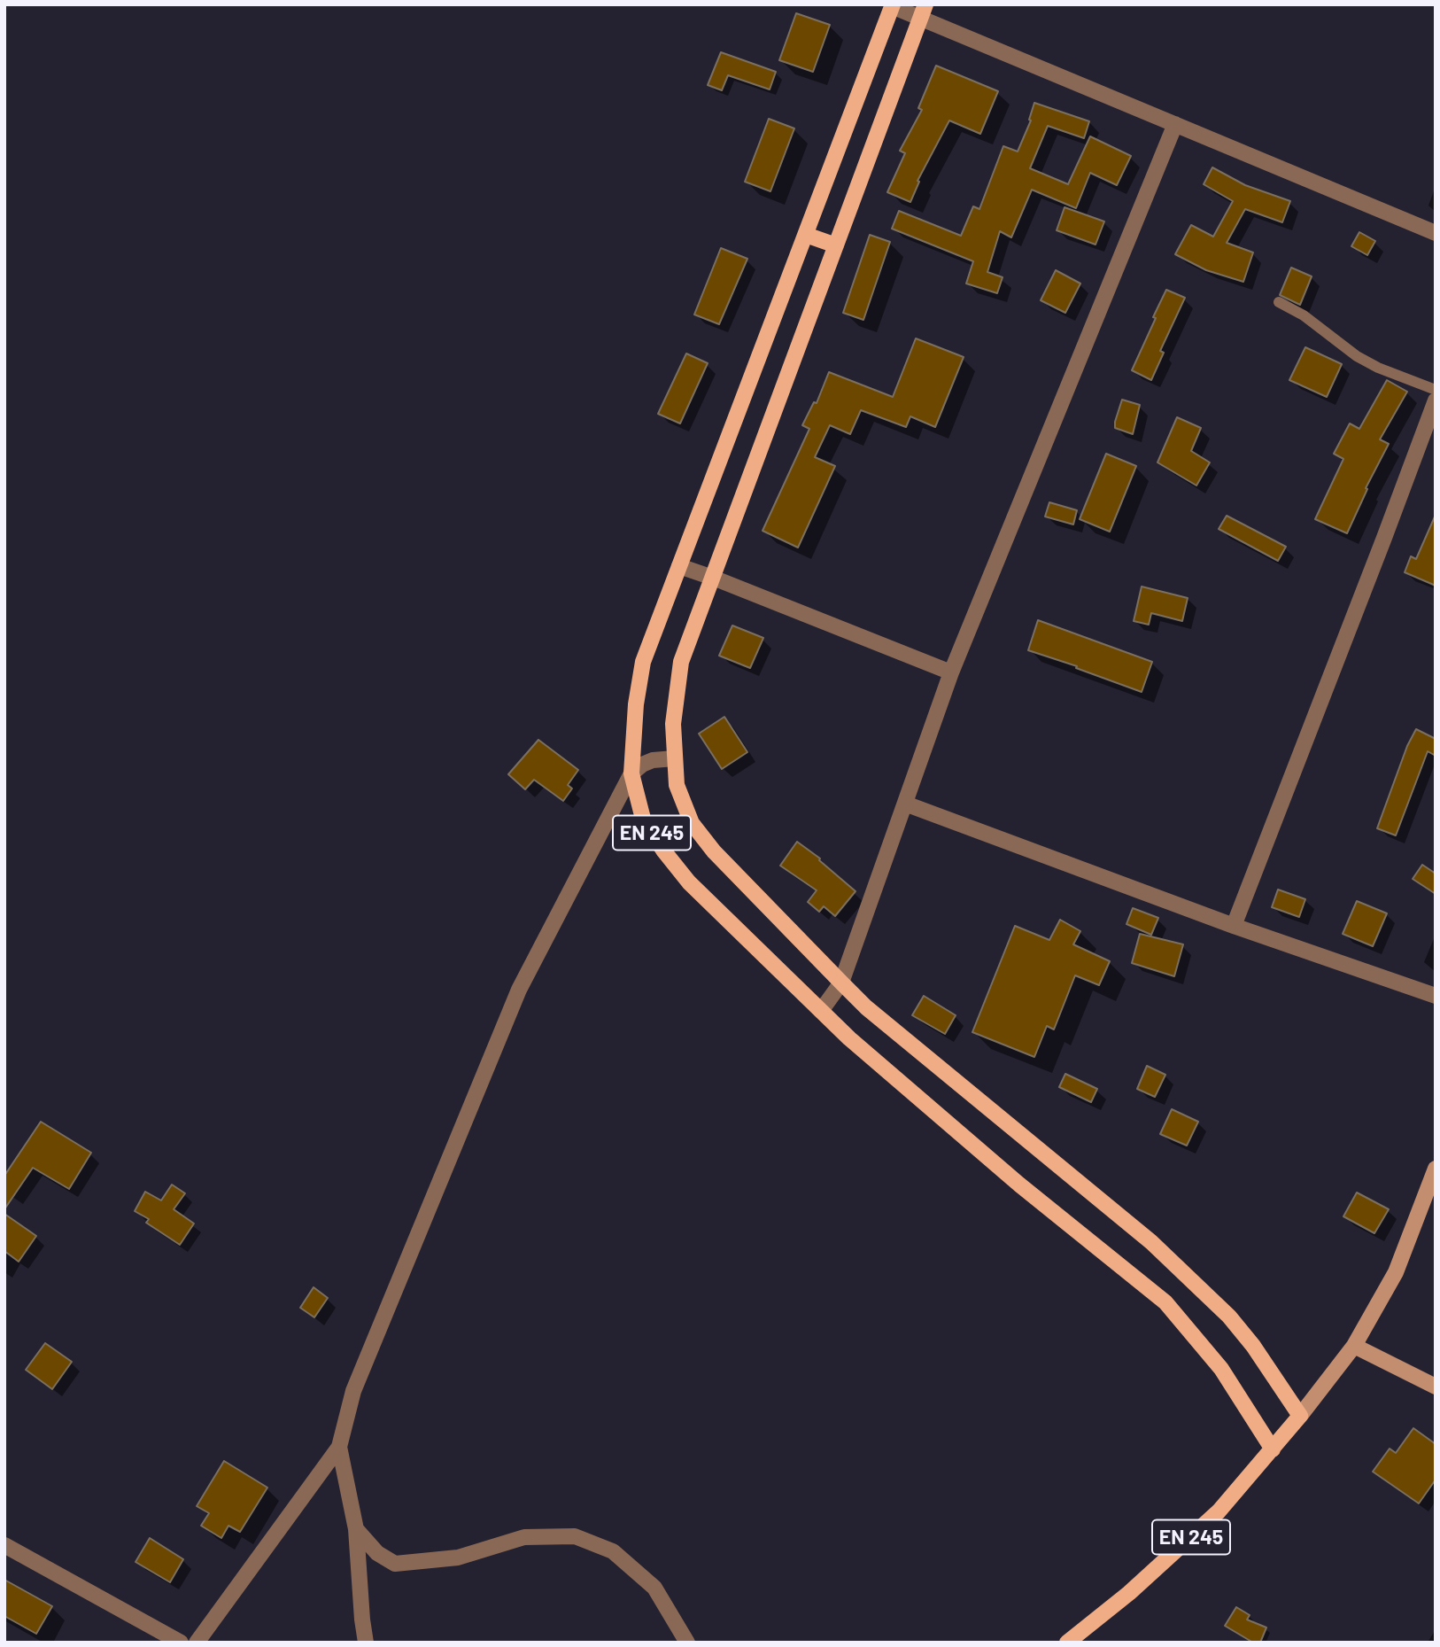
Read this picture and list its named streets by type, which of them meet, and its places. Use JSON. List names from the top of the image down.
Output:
{
  "streets": {
    "main road": ["EN 245"]
  }
}
